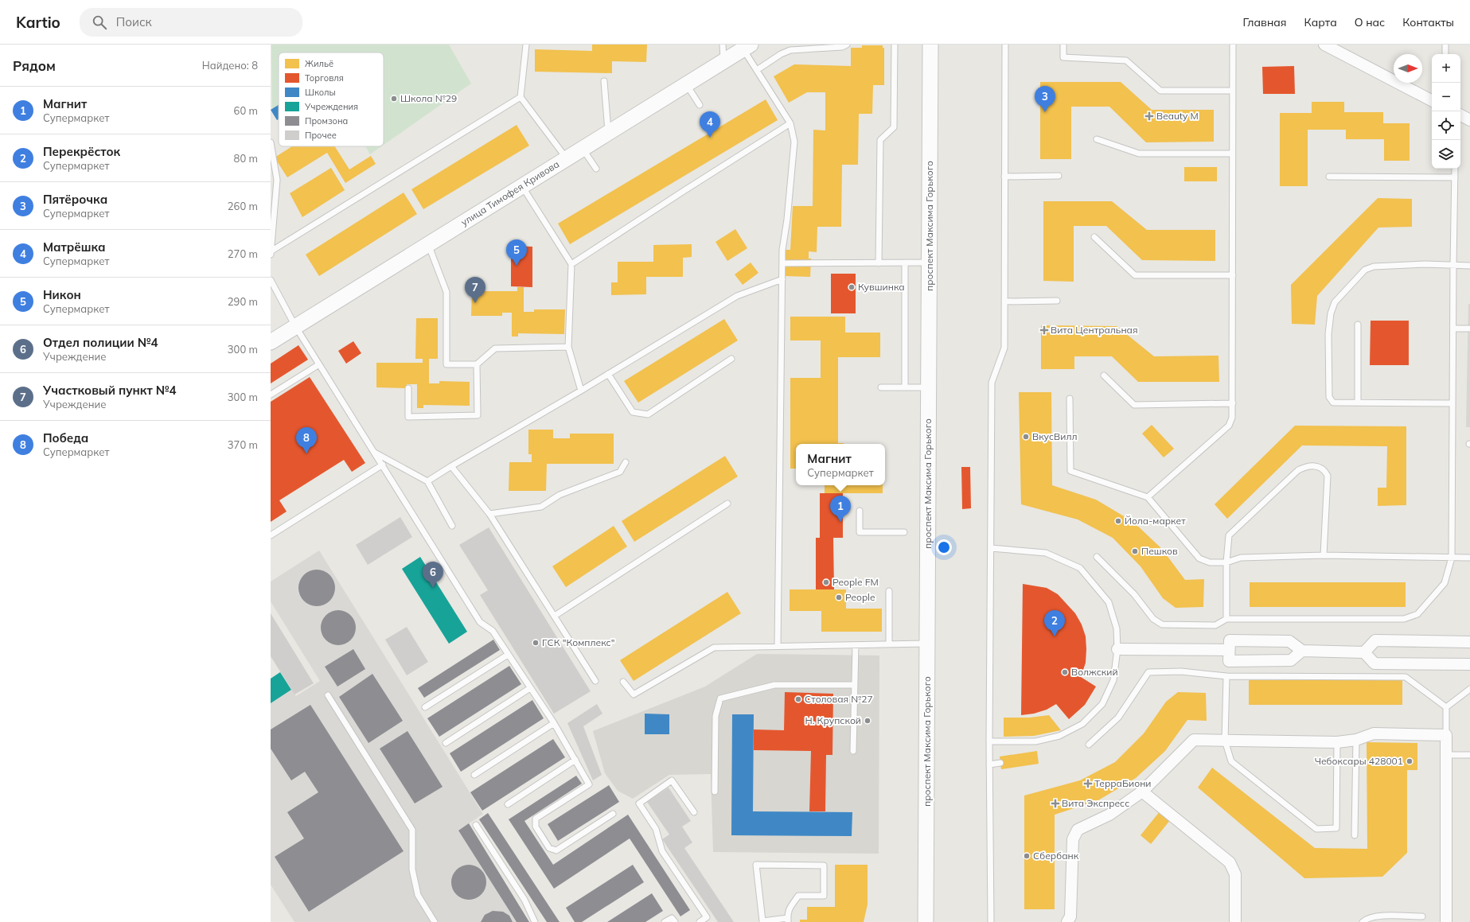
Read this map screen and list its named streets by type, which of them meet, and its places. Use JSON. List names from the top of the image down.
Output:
{
  "streets": {
    "main road": ["улица Тимофея Кривова", "проспект Максима Горького"]
  },
  "places": {
    "other": [
      "Школа №29",
      "Кувшинка",
      "ВкусВилл",
      "Йола-маркет",
      "Пешков",
      "People FM",
      "People",
      "ГСК \"Комплекс\"",
      "Волжский",
      "Столовая №27",
      "Н. Крупской",
      "Чебоксары 428001",
      "Сбербанк"
    ],
    "health": [
      "Beauty M",
      "Вита Центральная",
      "ТерраБиони",
      "Вита Экспресс"
    ]
  },
  "legend": [
    "Жильё",
    "Торговля",
    "Школы",
    "Учреждения",
    "Промзона",
    "Прочее"
  ],
  "north": "right",
  "page": {
    "header": "Kartio",
    "search": "Поиск",
    "nav": [
      "Главная",
      "Карта",
      "О нас",
      "Контакты"
    ],
    "heading": ["Рядом", "Найдено: 8"],
    "map_buttons": ["+", "−"],
    "list": [
      {
        "mark": "1",
        "name": "Магнит",
        "note": "Супермаркет",
        "value": "60 m"
      },
      {
        "mark": "2",
        "name": "Перекрёсток",
        "note": "Супермаркет",
        "value": "80 m"
      },
      {
        "mark": "3",
        "name": "Пятёрочка",
        "note": "Супермаркет",
        "value": "260 m"
      },
      {
        "mark": "4",
        "name": "Матрёшка",
        "note": "Супермаркет",
        "value": "270 m"
      },
      {
        "mark": "5",
        "name": "Никон",
        "note": "Супермаркет",
        "value": "290 m"
      },
      {
        "mark": "6",
        "name": "Отдел полиции №4",
        "note": "Учреждение",
        "value": "300 m"
      },
      {
        "mark": "7",
        "name": "Участковый пункт №4",
        "note": "Учреждение",
        "value": "300 m"
      },
      {
        "mark": "8",
        "name": "Победа",
        "note": "Супермаркет",
        "value": "370 m"
      }
    ],
    "pins": [
      "3",
      "4",
      "5",
      "7",
      "8",
      "1",
      "6",
      "2"
    ],
    "popup": ["Магнит", "Супермаркет"]
  }
}
